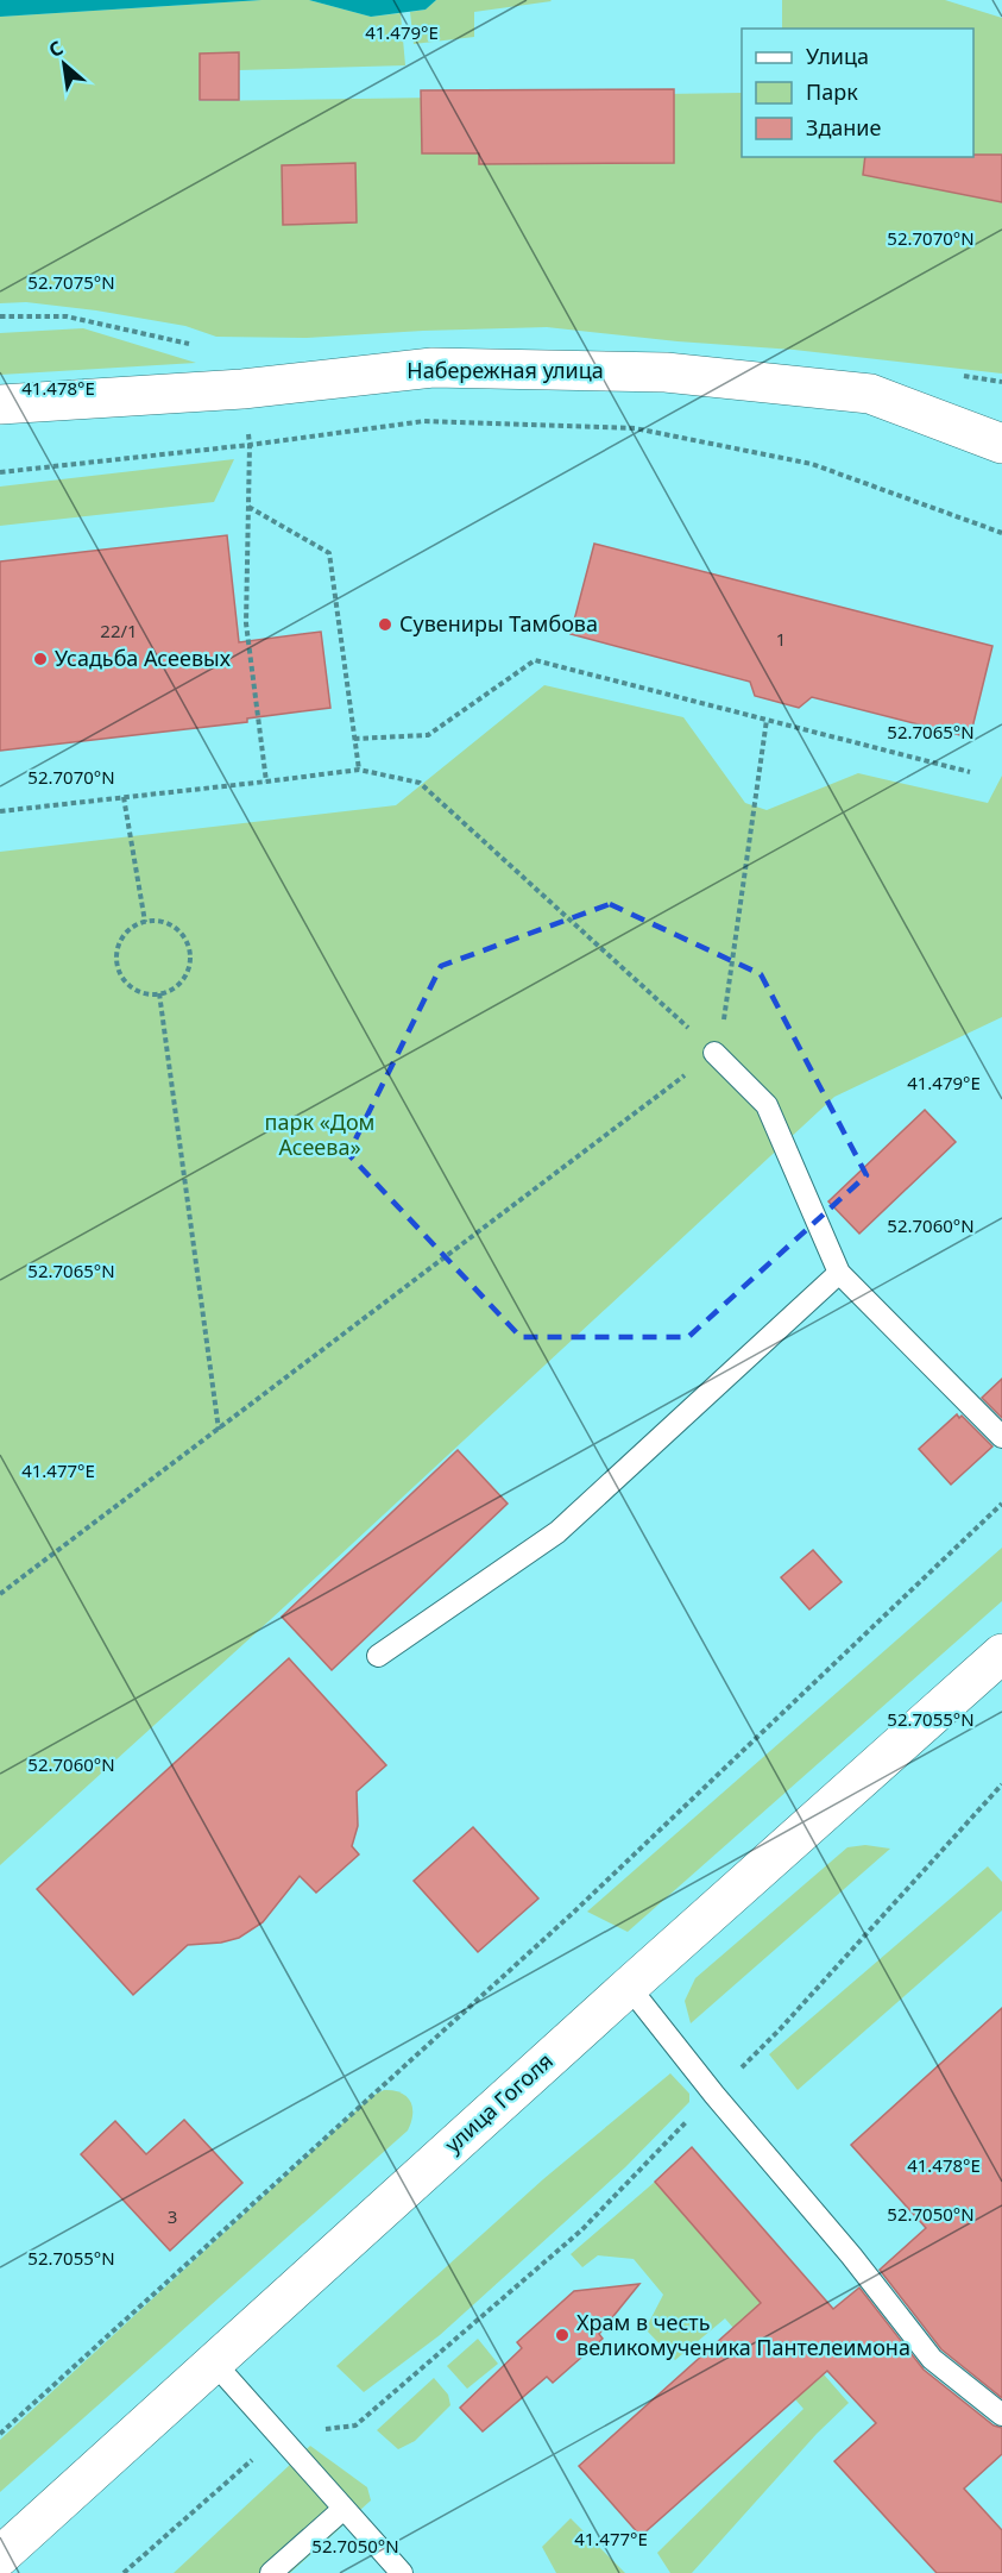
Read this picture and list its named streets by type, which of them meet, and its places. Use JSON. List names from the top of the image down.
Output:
{
  "streets": {
    "street": ["Набережная улица", "улица Гоголя"]
  },
  "parks": ["парк «Дом Асеева»"],
  "places": ["Сувениры Тамбова", "Усадьба Асеевых", "Храм в честь великомученика Пантелеимона"],
  "house_numbers": ["22/1", "1", "3"],
  "legend": ["Улица", "Парк", "Здание"],
  "north": "top left",
  "coordinates": [
    "41.479°E",
    "52.7070°N",
    "52.7075°N",
    "41.478°E",
    "52.7065°N",
    "52.7060°N",
    "41.477°E",
    "52.7055°N",
    "52.7050°N"
  ]
}
